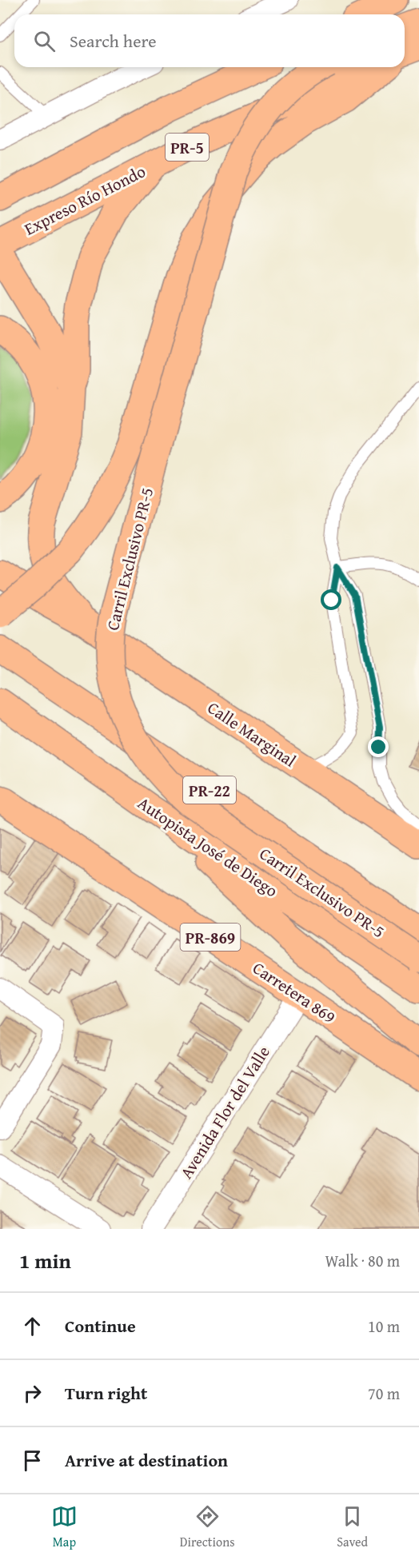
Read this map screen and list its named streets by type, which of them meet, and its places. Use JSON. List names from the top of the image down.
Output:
{
  "streets": {
    "highway": [
      "PR-5",
      "Expreso Río Hondo",
      "Carril Exclusivo PR-5",
      "Calle Marginal",
      "PR-22",
      "Autopista José de Diego",
      "PR-869",
      "Carretera 869"
    ],
    "street": ["Avenida Flor del Valle"]
  },
  "crossings": [
    ["Carretera 869", "Avenida Flor del Valle"]
  ],
  "page": {
    "search": "Search here",
    "heading": ["1 min", "Walk · 80 m"],
    "list": [
      ["Continue", "10 m"],
      ["Turn right", "70 m"],
      "Arrive at destination"
    ],
    "nav": ["Map", "Directions", "Saved"]
  }
}
